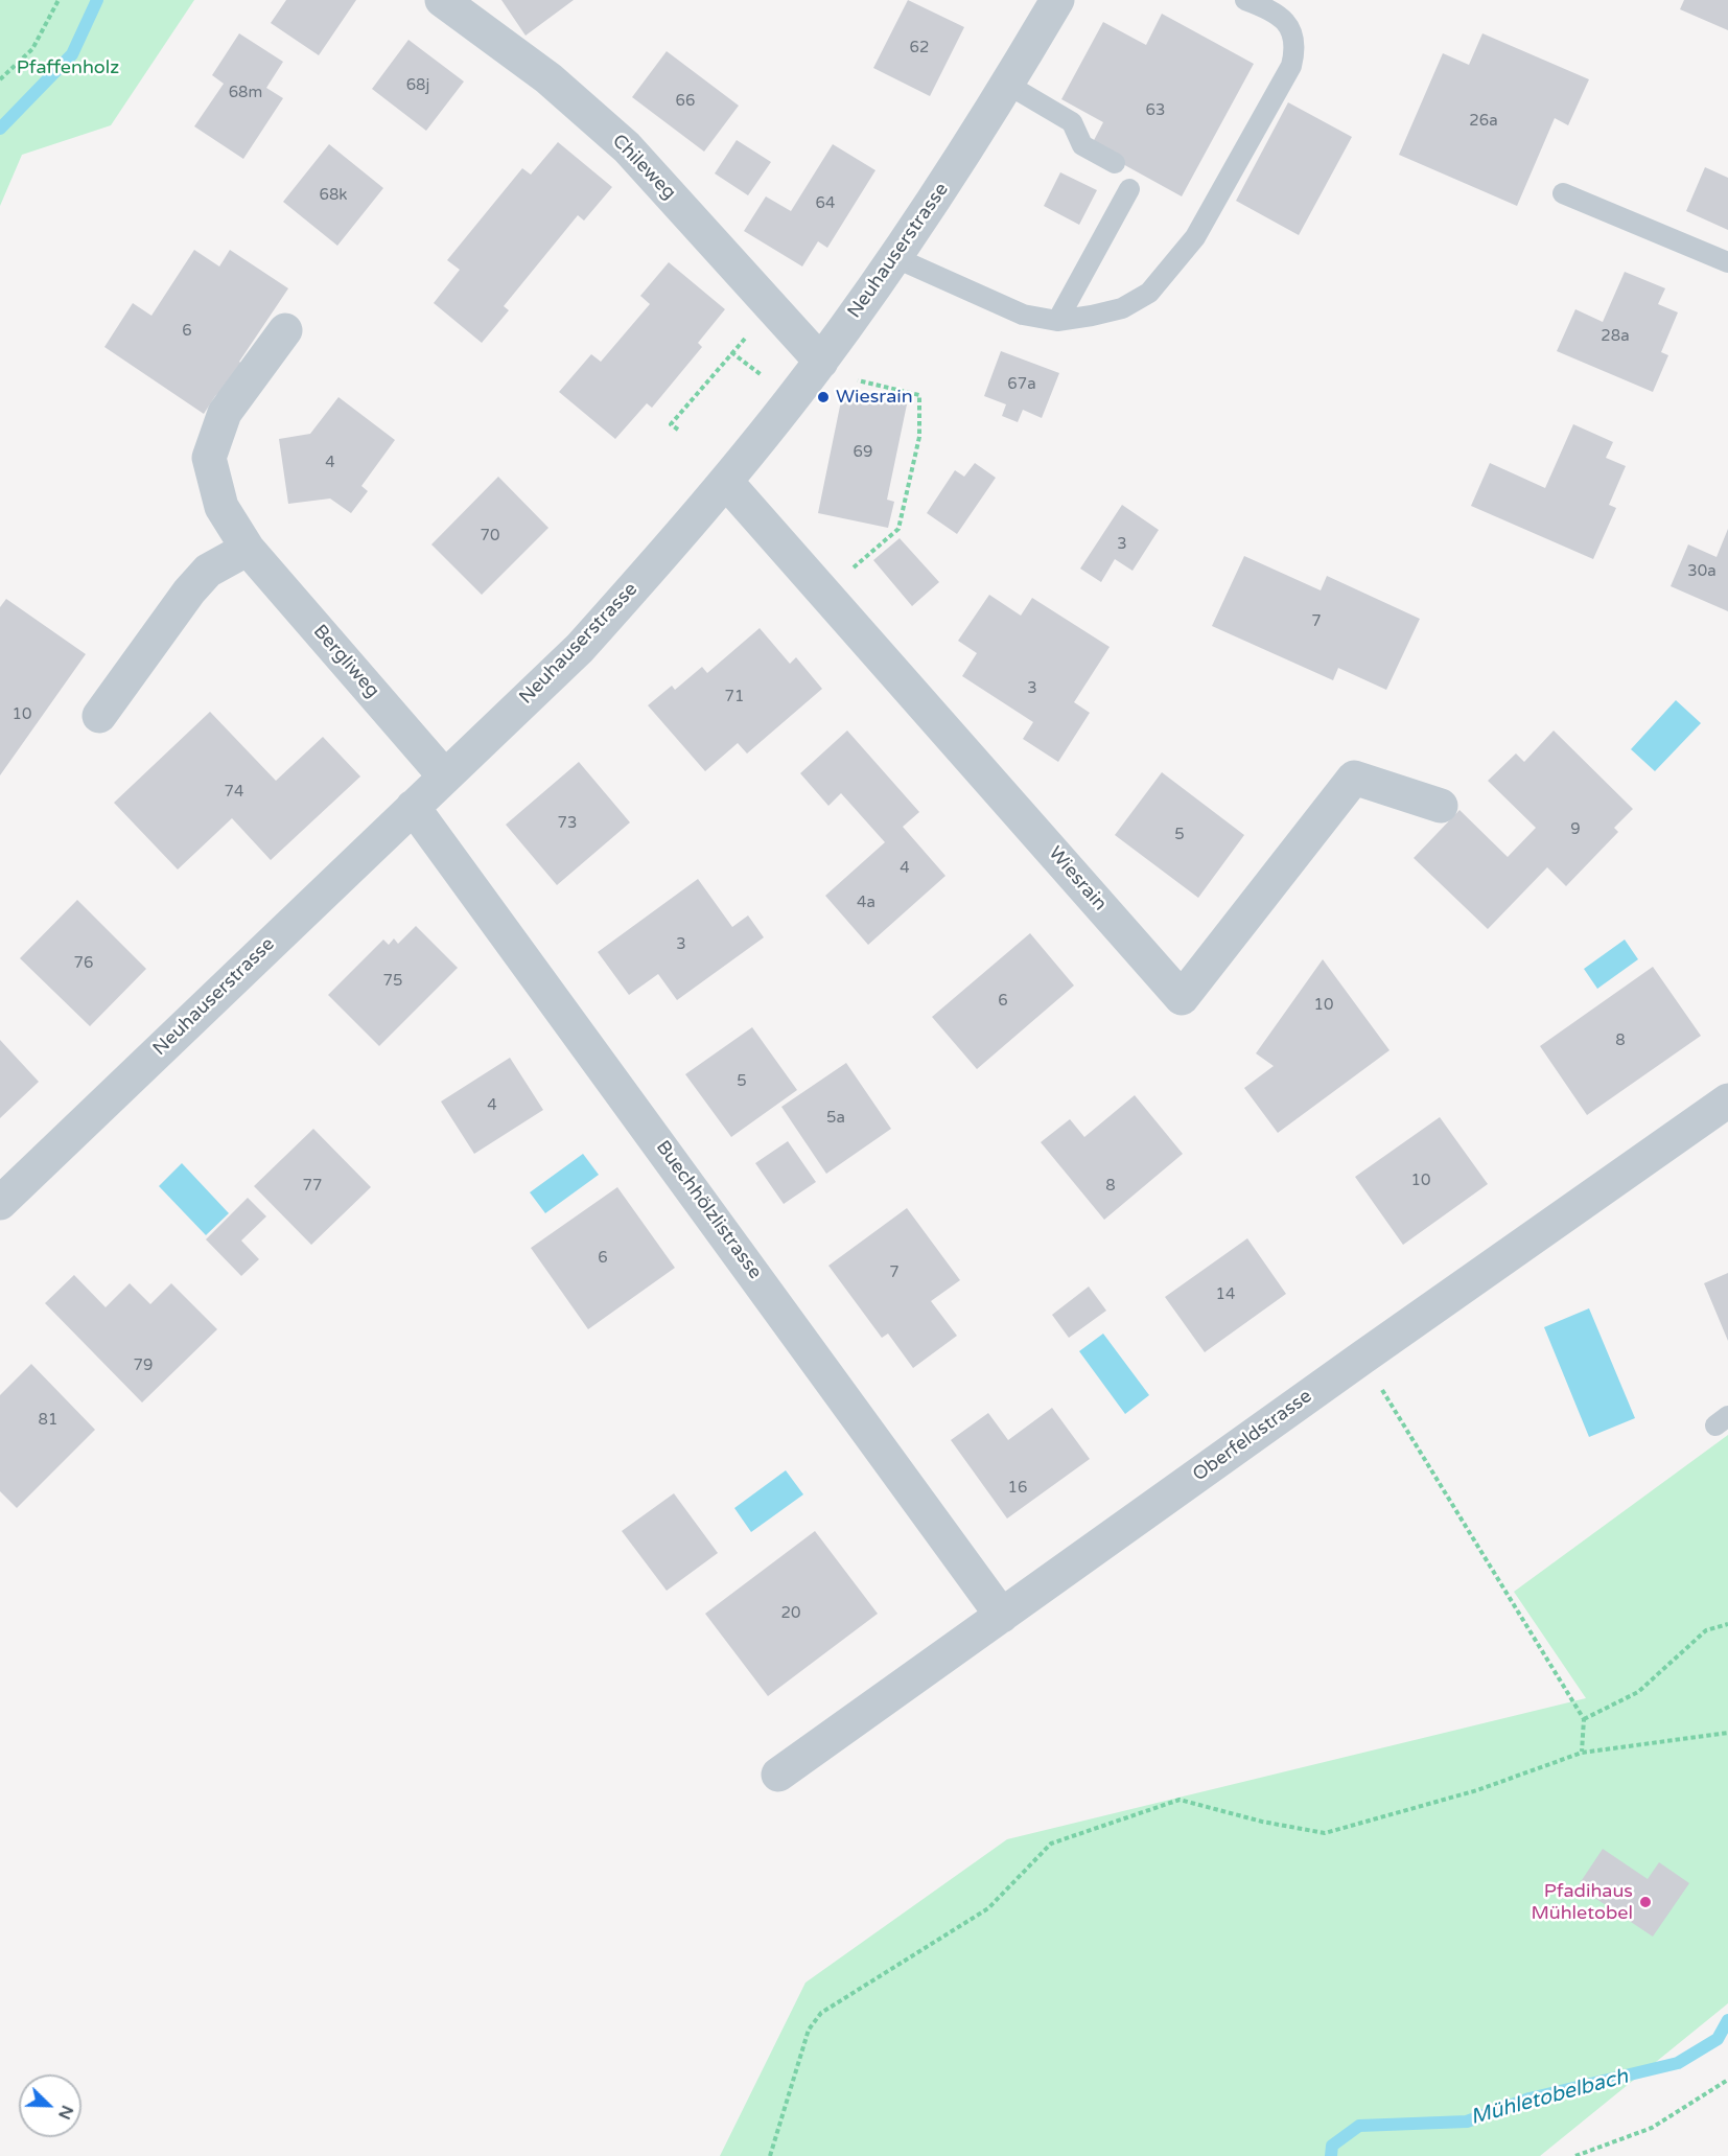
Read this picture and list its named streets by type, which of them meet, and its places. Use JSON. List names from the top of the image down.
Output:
{
  "streets": {
    "street": [
      "Chileweg",
      "Neuhauserstrasse",
      "Bergliweg",
      "Wiesrain",
      "Buechhölzlistrasse",
      "Oberfeldstrasse"
    ]
  },
  "crossings": [
    ["Chileweg", "Neuhauserstrasse"],
    ["Neuhauserstrasse", "Bergliweg"],
    ["Neuhauserstrasse", "Wiesrain"],
    ["Neuhauserstrasse", "Buechhölzlistrasse"],
    ["Buechhölzlistrasse", "Oberfeldstrasse"]
  ],
  "water": ["Mühletobelbach"],
  "parks": ["Pfaffenholz"],
  "places": ["Wiesrain", "Pfadihaus Mühletobel"],
  "house_numbers": [
    "62",
    "68j",
    "68m",
    "66",
    "63",
    "26a",
    "68k",
    "64",
    "6",
    "28a",
    "67a",
    "69",
    "4",
    "70",
    "3",
    "30a",
    "7",
    "3",
    "71",
    "10",
    "74",
    "73",
    "9",
    "5",
    "4",
    "4a",
    "3",
    "76",
    "75",
    "6",
    "10",
    "8",
    "5",
    "4",
    "5a",
    "10",
    "77",
    "8",
    "6",
    "7",
    "14",
    "79",
    "81",
    "16",
    "20"
  ],
  "north": "bottom right"
}
